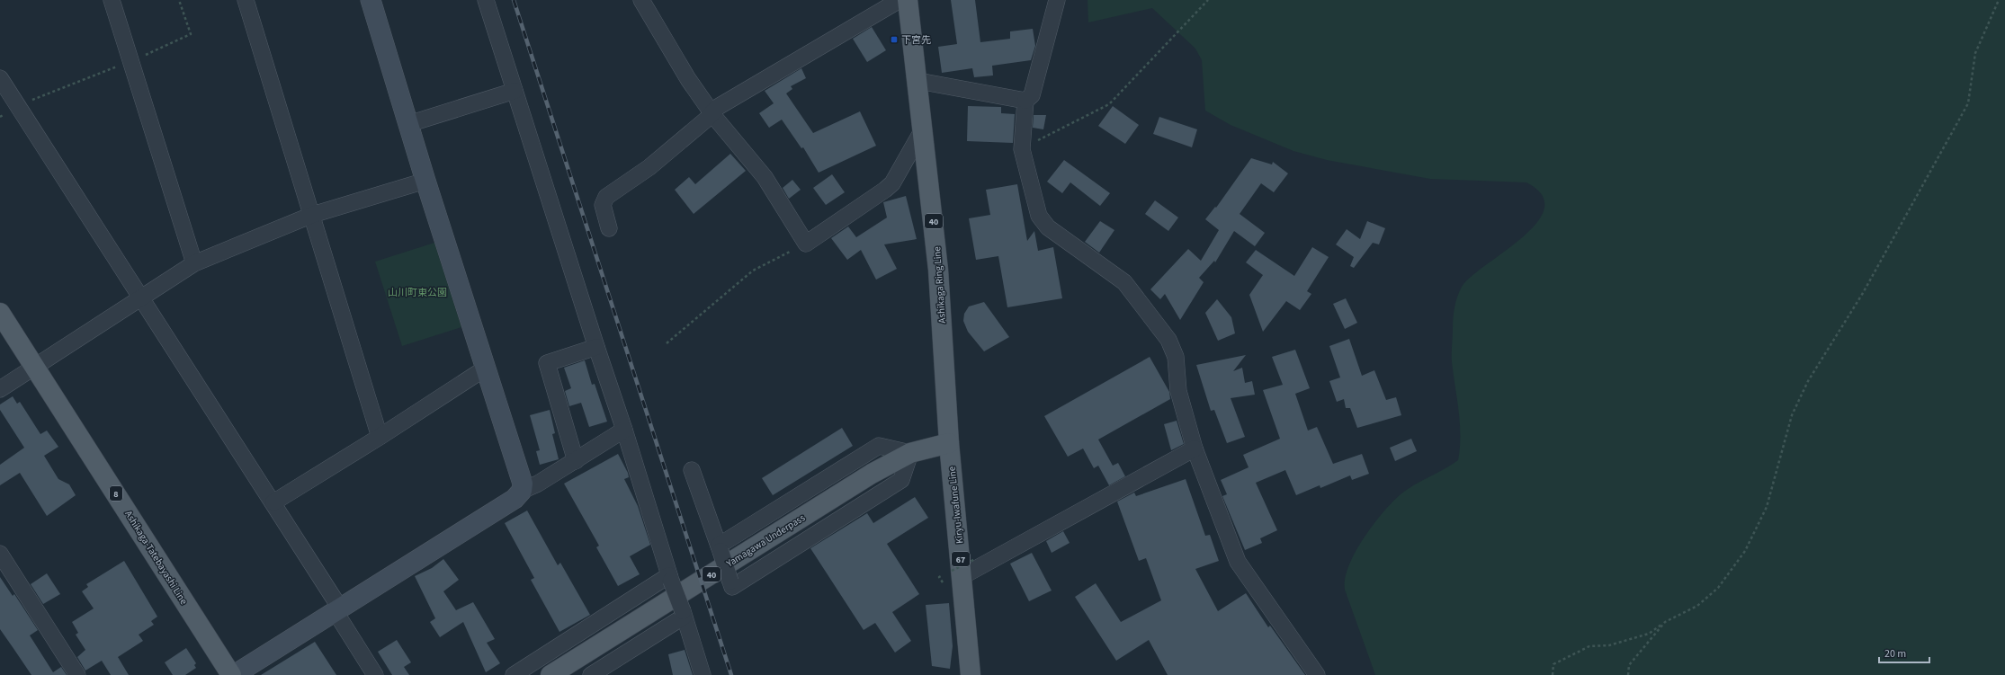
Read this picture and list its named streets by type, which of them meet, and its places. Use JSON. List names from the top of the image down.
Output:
{
  "streets": {
    "main road": [
      "40",
      "Ashikaga Ring Line",
      "8",
      "Kiryu-Iwafune Line",
      "Yamagawa Underpass",
      "Ashikaga-Tatebayashi Line",
      "67"
    ]
  },
  "crossings": [
    ["40", "Ashikaga Ring Line"],
    ["40", "Kiryu-Iwafune Line"],
    ["40", "Yamagawa Underpass"],
    ["Ashikaga Ring Line", "Kiryu-Iwafune Line"]
  ],
  "parks": ["山川町東公園"],
  "places": {
    "transit": ["下宮先"]
  },
  "scale_bar": "20 m"
}
